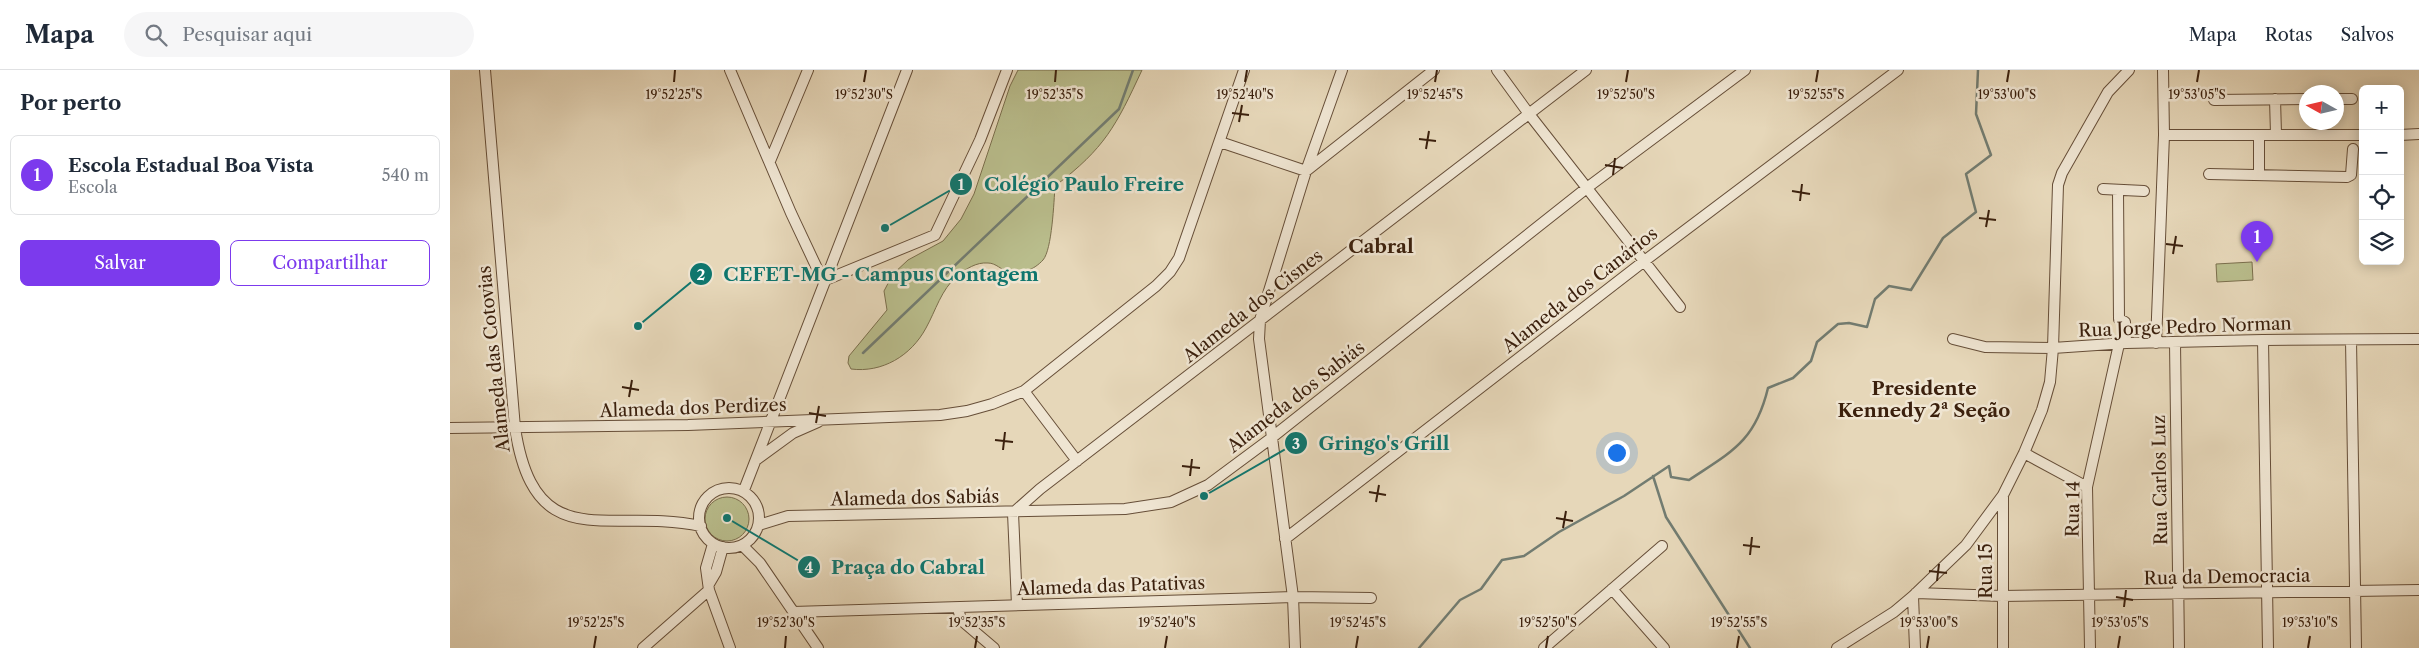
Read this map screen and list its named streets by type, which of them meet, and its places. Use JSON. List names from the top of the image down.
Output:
{
  "streets": {
    "street": [
      "Alameda dos Canários",
      "Alameda dos Cisnes",
      "Rua Jorge Pedro Norman",
      "Alameda das Cotovias",
      "Alameda dos Sabiás",
      "Alameda dos Perdizes",
      "Rua Carlos Luz",
      "Rua 14",
      "Rua 15",
      "Rua da Democracia",
      "Alameda das Patativas"
    ]
  },
  "crossings": [
    ["Alameda dos Cisnes", "Alameda dos Sabiás"],
    ["Rua Jorge Pedro Norman", "Rua Carlos Luz"],
    ["Rua Jorge Pedro Norman", "Rua 14"],
    ["Alameda das Cotovias", "Alameda dos Sabiás"],
    ["Alameda das Cotovias", "Alameda dos Perdizes"],
    ["Rua Carlos Luz", "Rua da Democracia"],
    ["Rua 14", "Rua da Democracia"],
    ["Rua 15", "Rua da Democracia"]
  ],
  "districts": ["Cabral", "Presidente Kennedy 2ª Seção"],
  "places": [
    "Colégio Paulo Freire",
    "CEFET-MG - Campus Contagem",
    "Gringo's Grill",
    "Praça do Cabral"
  ],
  "north": "left",
  "page": {
    "header": "Mapa",
    "search": "Pesquisar aqui",
    "nav": ["Mapa", "Rotas", "Salvos"],
    "heading": "Por perto",
    "map_buttons": ["+", "−"],
    "list": [
      {
        "mark": "1",
        "name": "Escola Estadual Boa Vista",
        "note": "Escola",
        "value": "540 m"
      }
    ],
    "pins": "1",
    "buttons": ["Salvar", "Compartilhar"]
  },
  "coordinates": [
    "19°52'25\"S",
    "19°52'30\"S",
    "19°52'35\"S",
    "19°52'40\"S",
    "19°52'45\"S",
    "19°52'50\"S",
    "19°52'55\"S",
    "19°53'00\"S",
    "19°53'05\"S",
    "19°53'10\"S"
  ]
}
